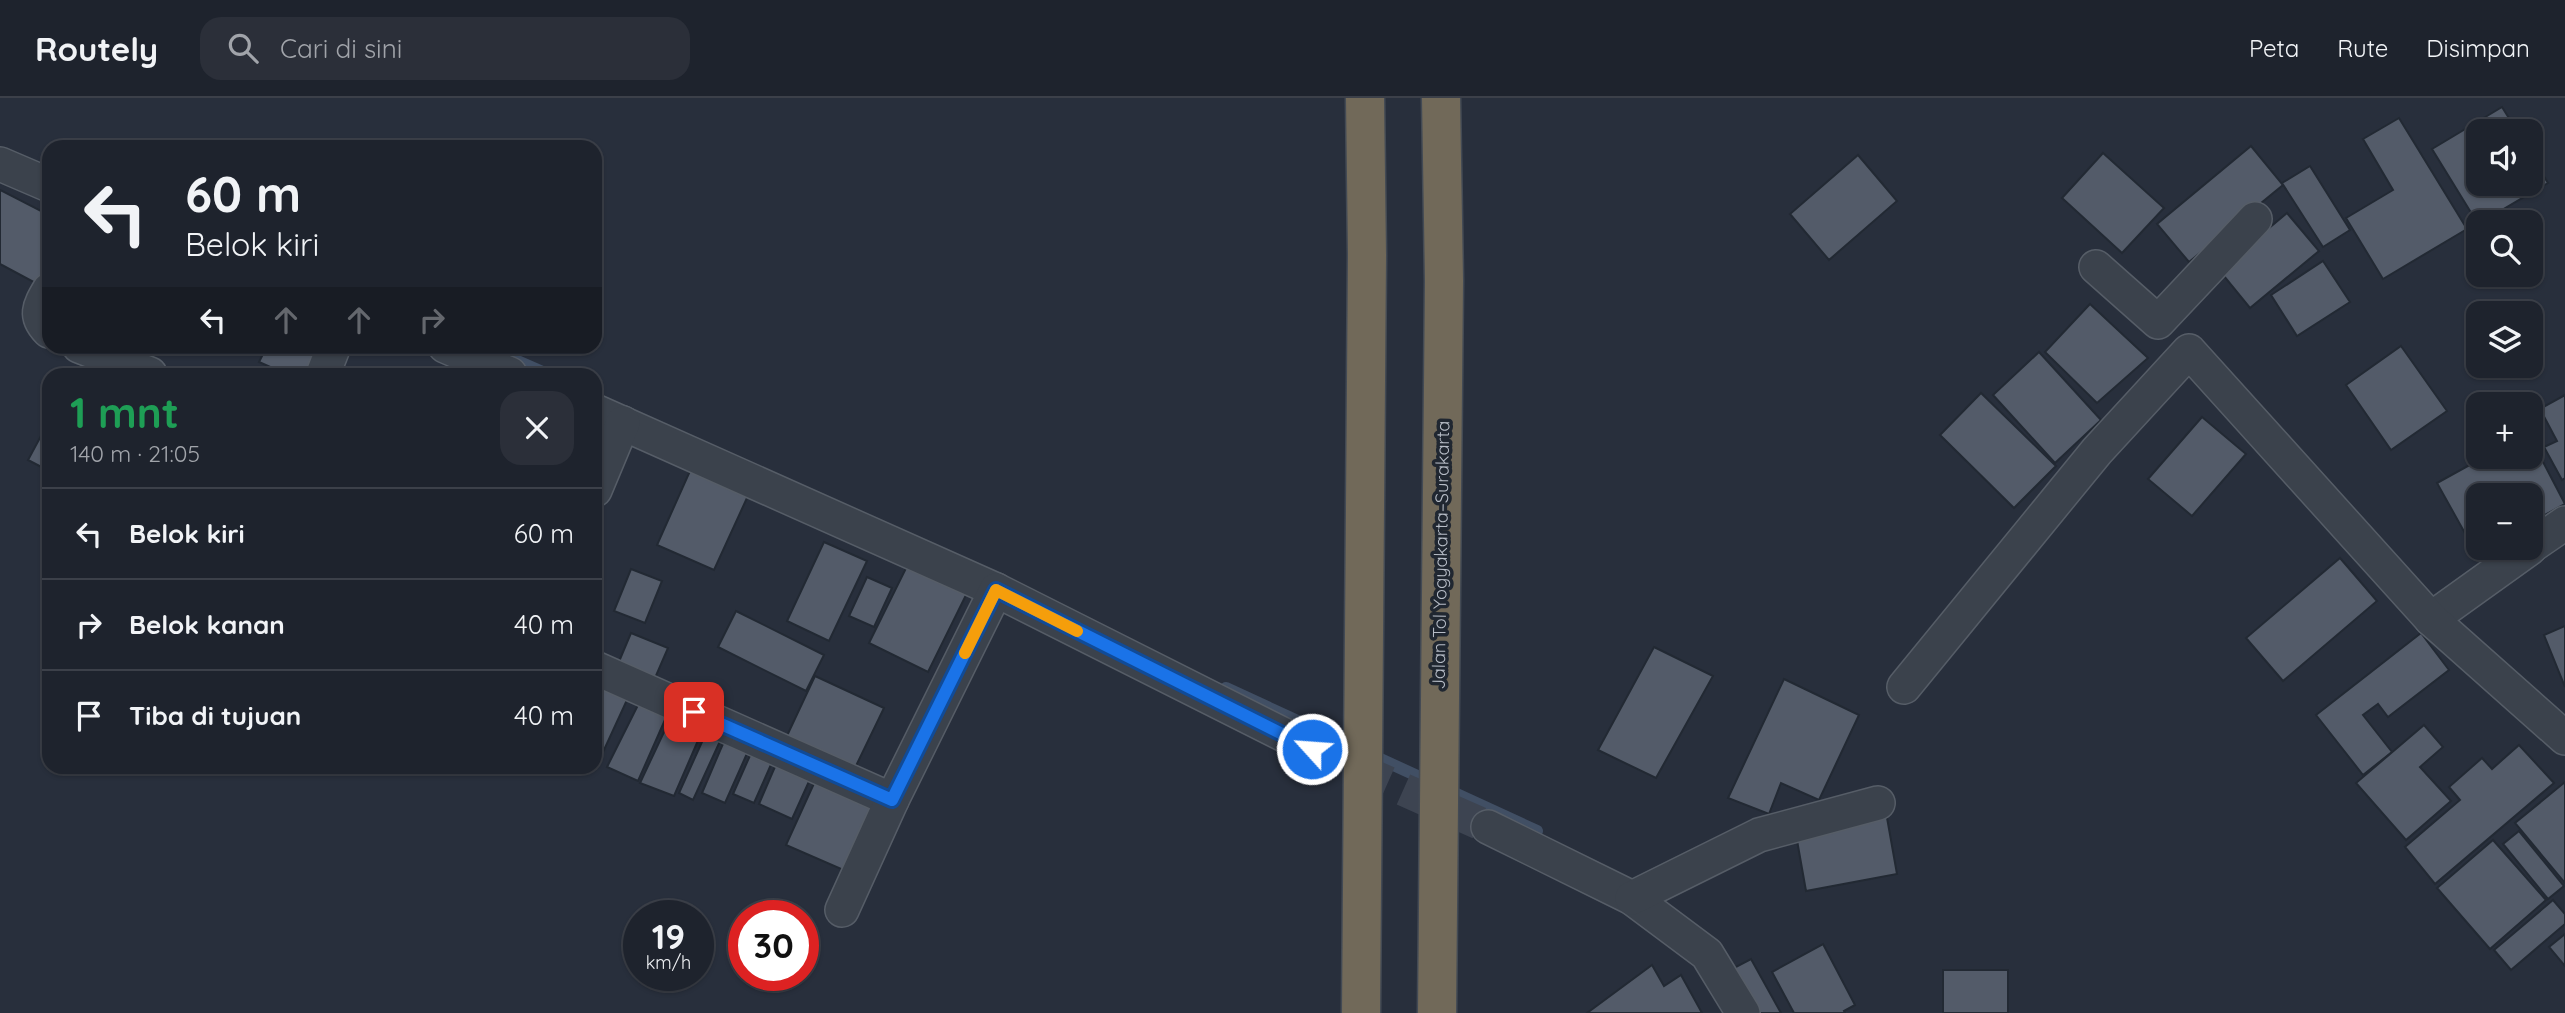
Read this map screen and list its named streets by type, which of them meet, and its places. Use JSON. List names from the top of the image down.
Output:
{
  "streets": {
    "highway": ["Jalan Tol Yogyakarta–Surakarta"]
  },
  "page": {
    "header": "Routely",
    "search": "Cari di sini",
    "nav": ["Peta", "Rute", "Disimpan"],
    "map_buttons": ["+", "−"],
    "turn": ["60 m", "Belok kiri"],
    "heading": ["1 mnt", "140 m · 21:05"],
    "list": [
      {
        "name": "Belok kiri",
        "value": "60 m"
      },
      {
        "name": "Belok kanan",
        "value": "40 m"
      },
      {
        "name": "Tiba di tujuan",
        "value": "40 m"
      }
    ],
    "speed": "19 km/h",
    "limit": "30"
  }
}
